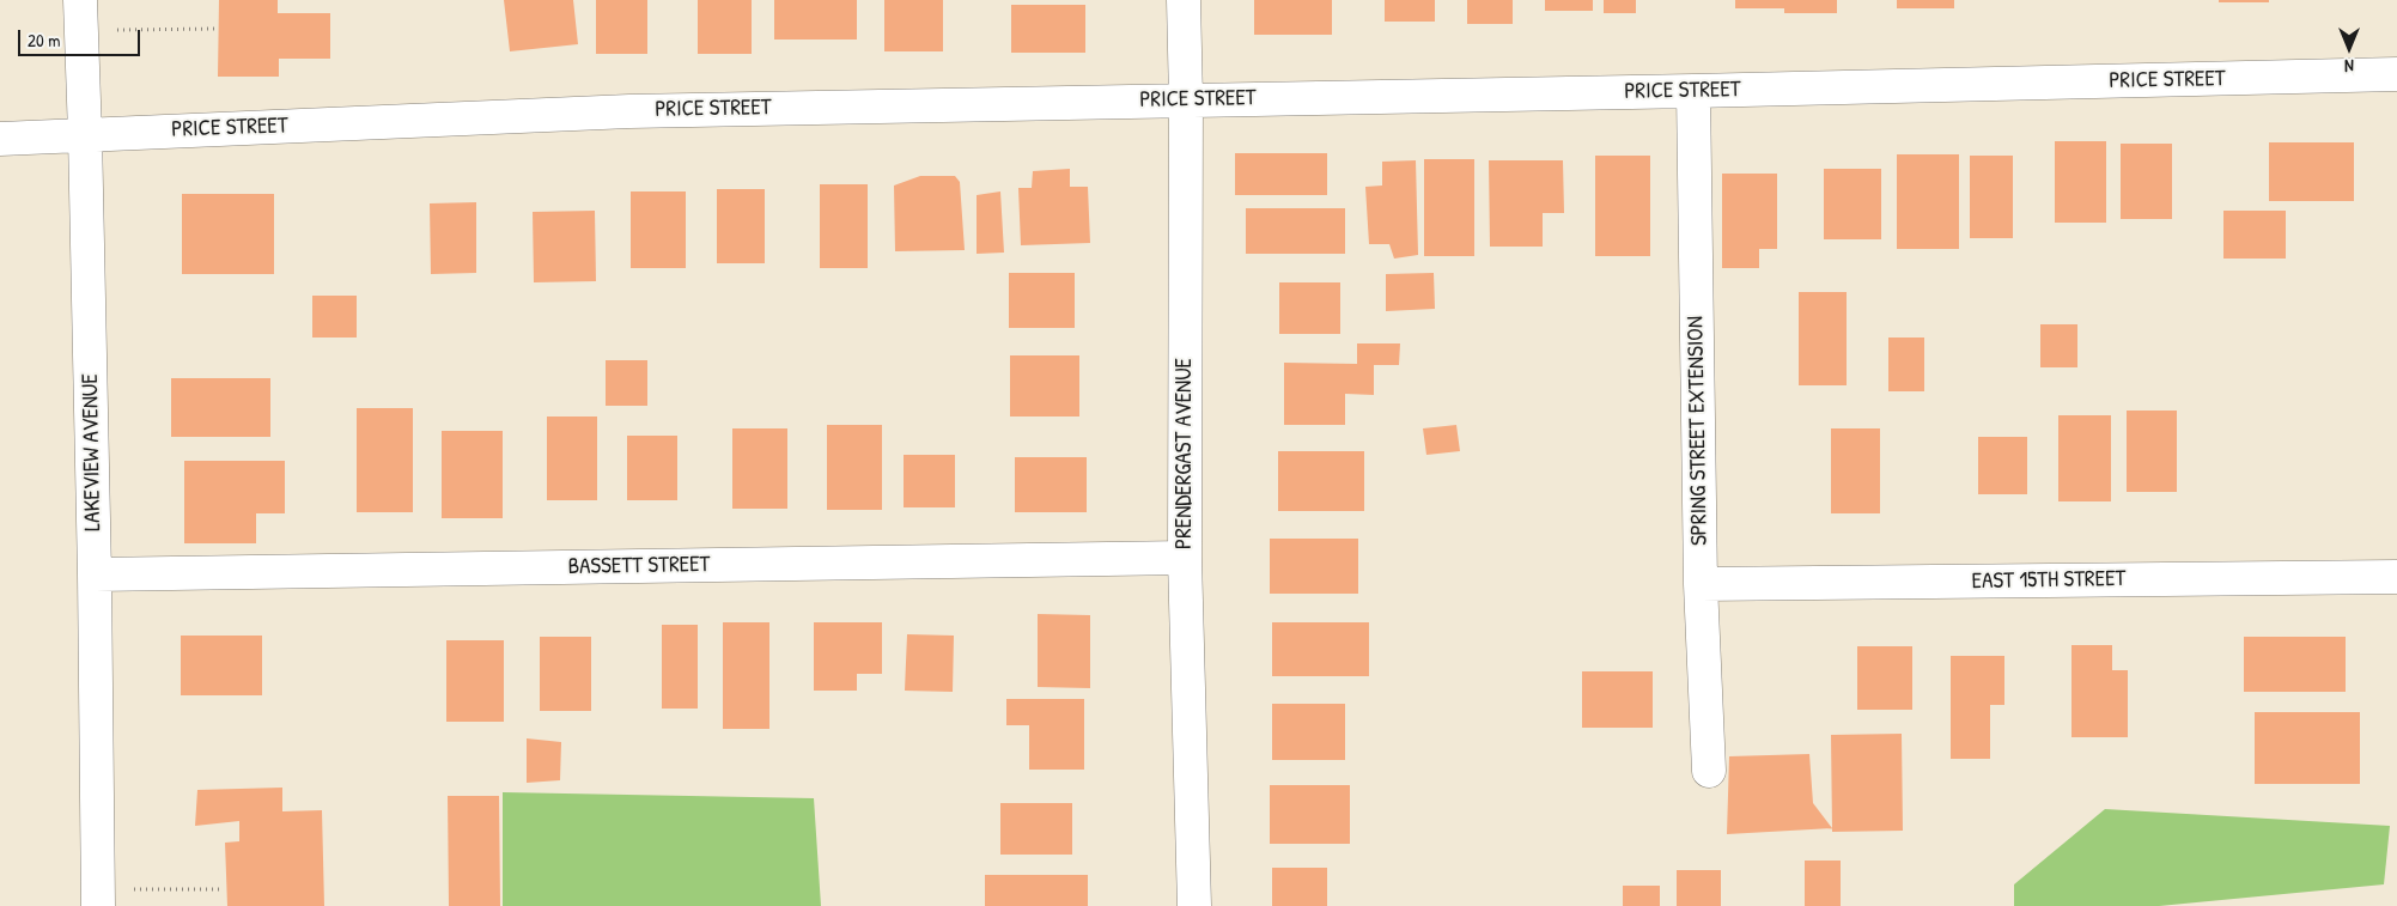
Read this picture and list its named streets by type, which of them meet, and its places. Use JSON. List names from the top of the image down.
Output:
{
  "streets": {
    "street": [
      "PRICE STREET",
      "SPRING STREET EXTENSION",
      "LAKEVIEW AVENUE",
      "PRENDERGAST AVENUE",
      "BASSETT STREET",
      "EAST 15TH STREET"
    ]
  },
  "crossings": [
    ["PRICE STREET", "SPRING STREET EXTENSION"],
    ["PRICE STREET", "LAKEVIEW AVENUE"],
    ["PRICE STREET", "PRENDERGAST AVENUE"],
    ["SPRING STREET EXTENSION", "EAST 15TH STREET"],
    ["LAKEVIEW AVENUE", "BASSETT STREET"],
    ["PRENDERGAST AVENUE", "BASSETT STREET"]
  ],
  "scale_bar": "20 m",
  "north": "bottom"
}
